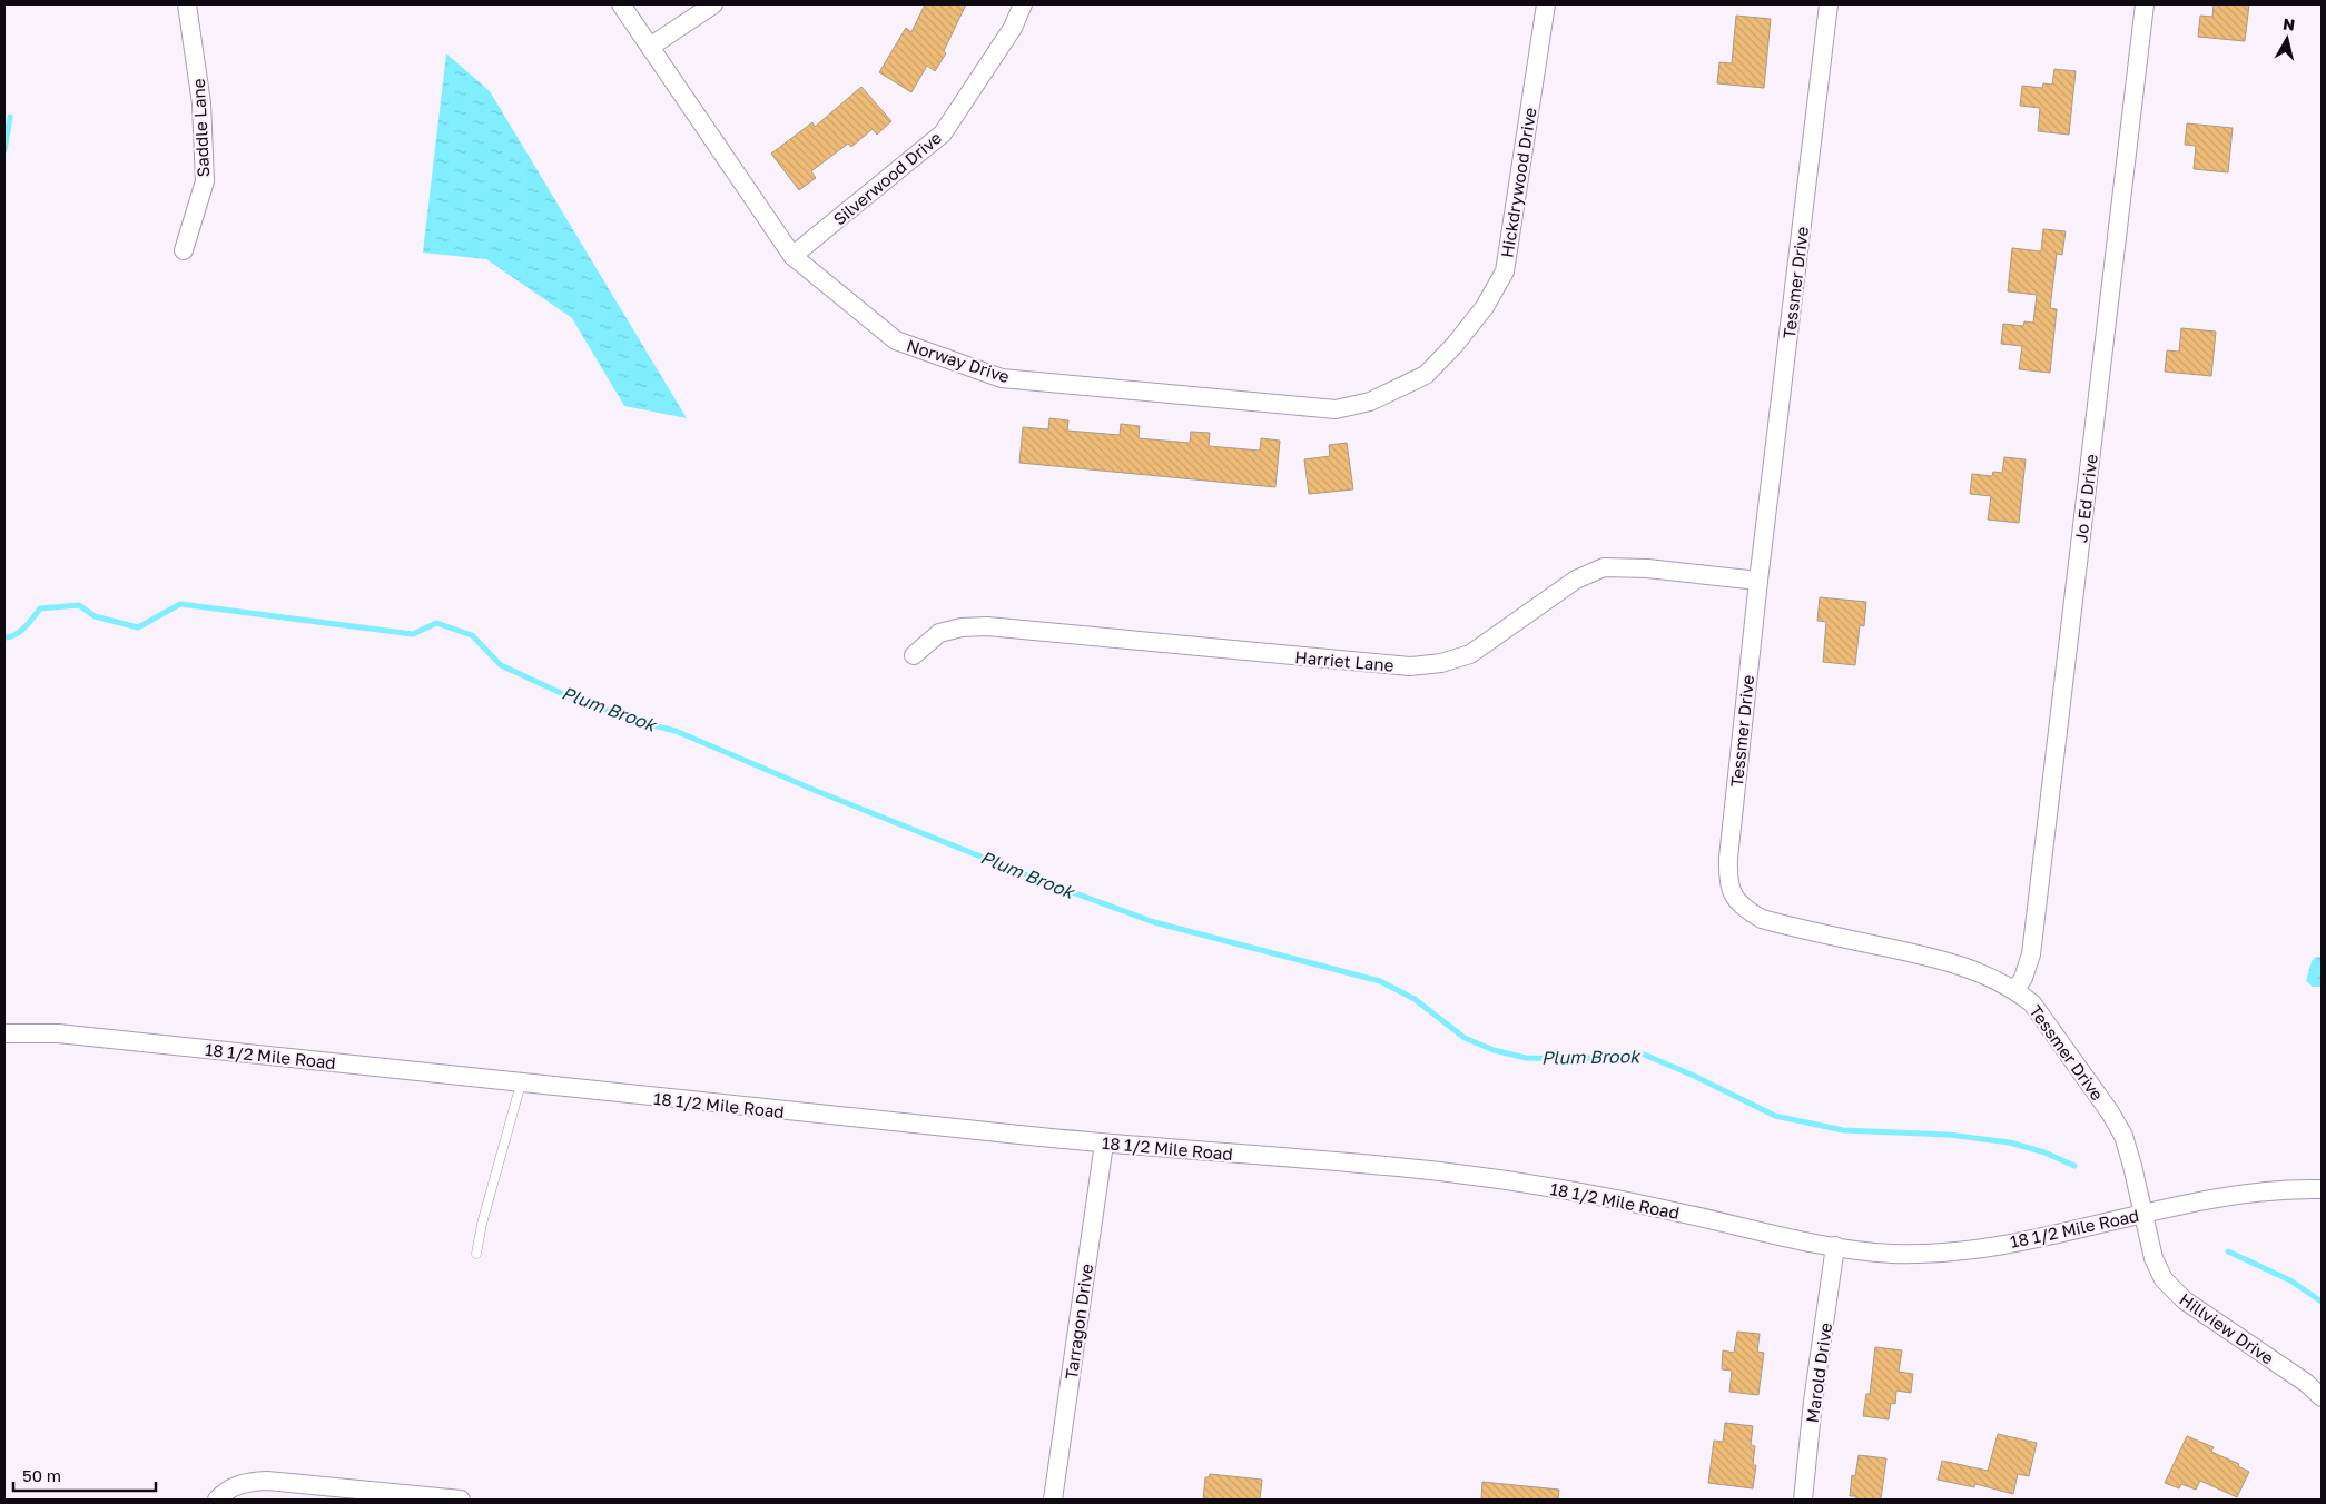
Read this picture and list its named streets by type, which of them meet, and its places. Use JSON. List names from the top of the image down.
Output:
{
  "streets": {
    "street": [
      "Saddle Lane",
      "Silverwood Drive",
      "Hickdrywood Drive",
      "Tessmer Drive",
      "Norway Drive",
      "Jo Ed Drive",
      "Harriet Lane",
      "18 1/2 Mile Road",
      "Tarragon Drive",
      "Hillview Drive",
      "Marold Drive"
    ]
  },
  "crossings": [
    ["Silverwood Drive", "Norway Drive"],
    ["Hickdrywood Drive", "Norway Drive"],
    ["Tessmer Drive", "Jo Ed Drive"],
    ["Tessmer Drive", "Harriet Lane"],
    ["Tessmer Drive", "18 1/2 Mile Road"],
    ["Tessmer Drive", "Hillview Drive"],
    ["18 1/2 Mile Road", "Tarragon Drive"],
    ["18 1/2 Mile Road", "Hillview Drive"],
    ["18 1/2 Mile Road", "Marold Drive"]
  ],
  "water": ["Plum Brook"],
  "scale_bar": "50 m",
  "north": "top"
}
